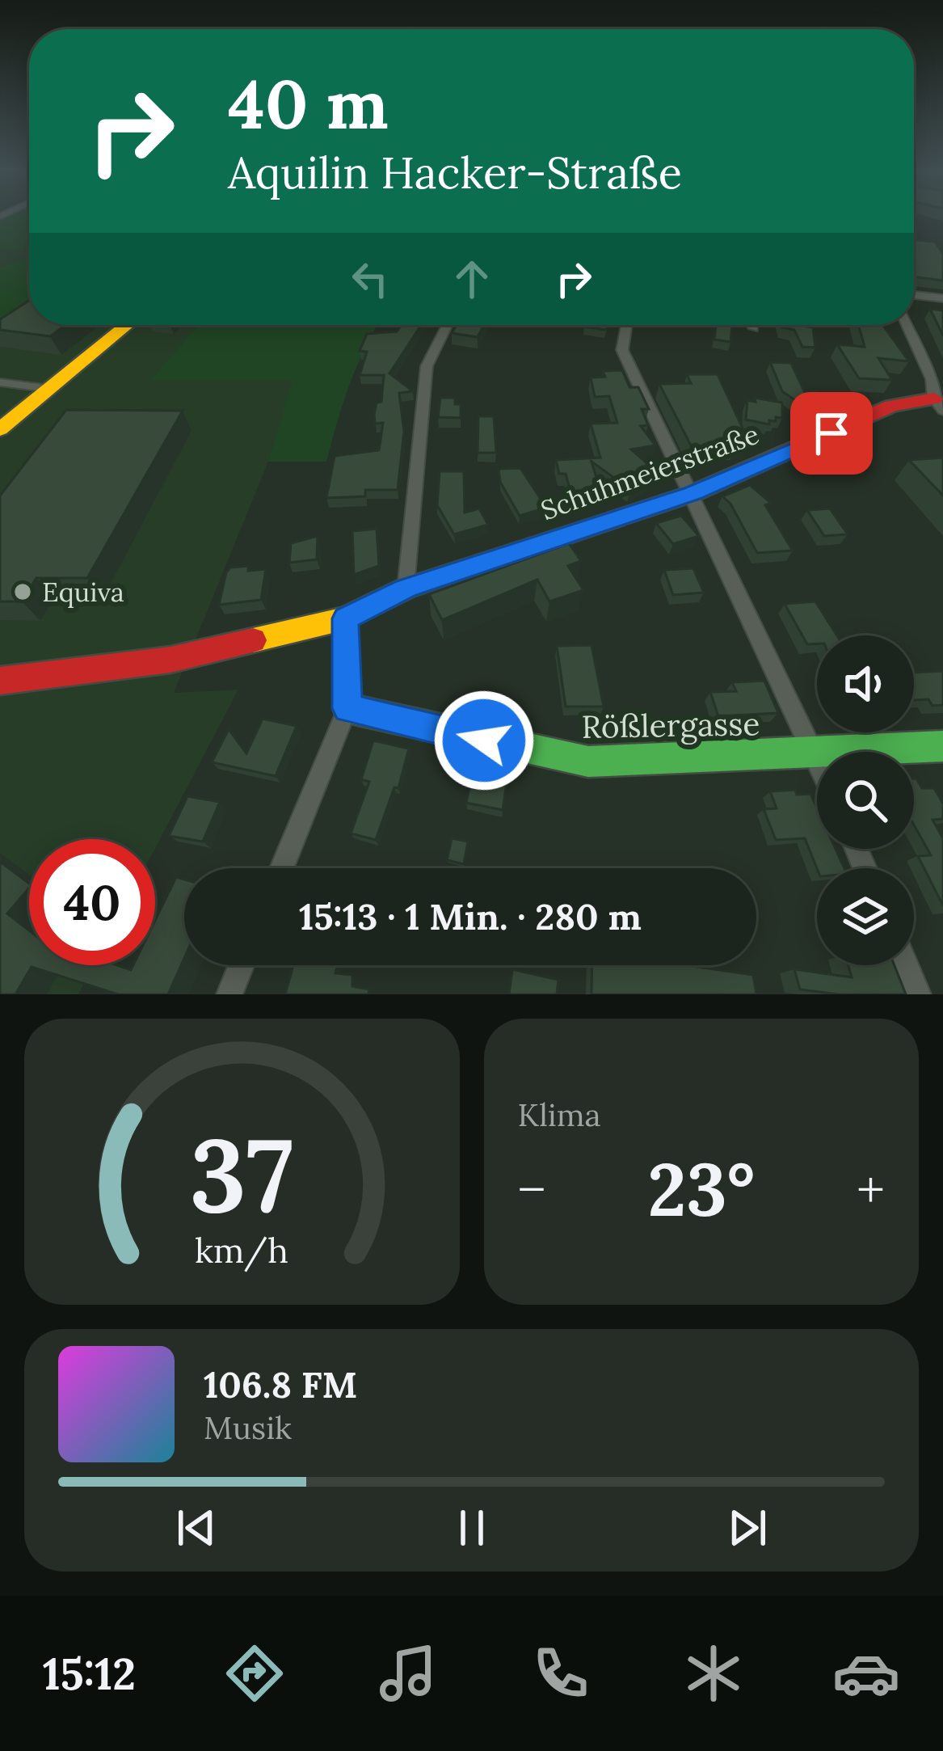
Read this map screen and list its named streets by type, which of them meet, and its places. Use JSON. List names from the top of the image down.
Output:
{
  "streets": {
    "street": ["Schuhmeierstraße", "Rößlergasse"]
  },
  "places": ["Equiva"],
  "page": {
    "turn": ["40 m", "Aquilin Hacker-Straße"],
    "limit": "40",
    "trip": "15:13 · 1 Min. · 280 m",
    "tile": "Klima",
    "heat": ["−", "23°", "+"],
    "song": ["106.8 FM", "Musik"],
    "tabs": "15:12",
    "gauge": ["37", "km/h"]
  }
}
